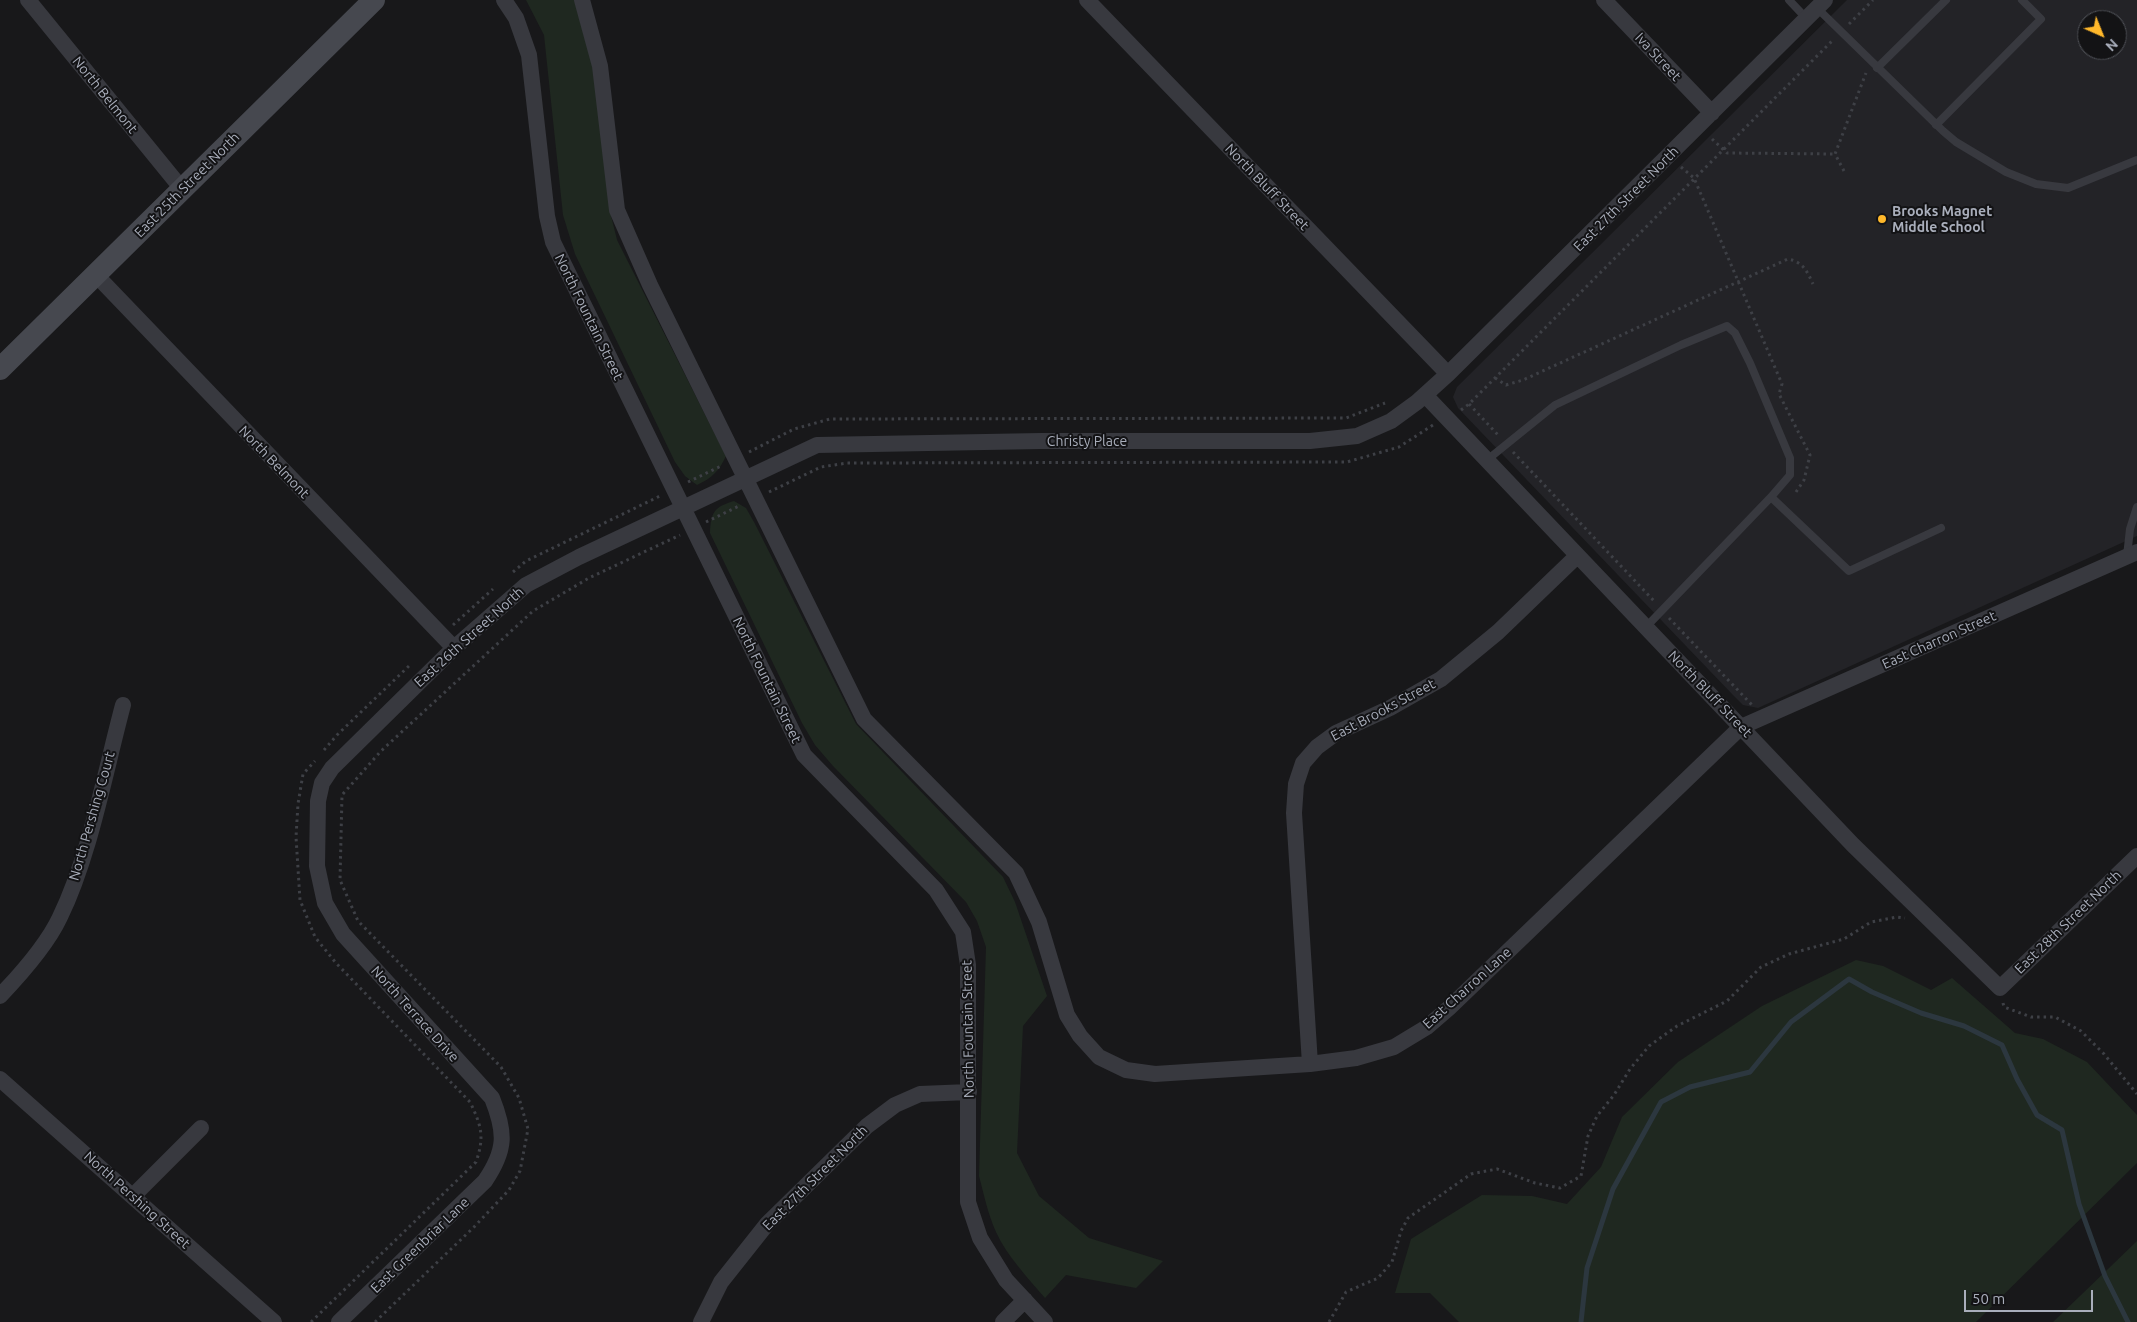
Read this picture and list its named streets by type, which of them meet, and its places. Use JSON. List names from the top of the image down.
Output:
{
  "streets": {
    "street": [
      "Iva Street",
      "North Belmont",
      "East 25th Street North",
      "North Bluff Street",
      "East 27th Street North",
      "North Fountain Street",
      "Christy Place",
      "East 26th Street North",
      "East Charron Street",
      "East Brooks Street",
      "North Pershing Court",
      "East 28th Street North",
      "East Charron Lane",
      "North Terrace Drive",
      "North Pershing Street",
      "East Greenbriar Lane"
    ]
  },
  "crossings": [
    ["Iva Street", "East 27th Street North"],
    ["North Belmont", "East 25th Street North"],
    ["North Belmont", "East 26th Street North"],
    ["North Bluff Street", "East 27th Street North"],
    ["North Bluff Street", "Christy Place"],
    ["North Bluff Street", "East Charron Street"],
    ["North Bluff Street", "East Brooks Street"],
    ["North Bluff Street", "East 28th Street North"],
    ["North Bluff Street", "East Charron Lane"],
    ["East 27th Street North", "North Fountain Street"],
    ["East 27th Street North", "Christy Place"],
    ["North Fountain Street", "East 26th Street North"],
    ["Christy Place", "East 26th Street North"],
    ["East 26th Street North", "North Terrace Drive"],
    ["East Charron Street", "East Charron Lane"],
    ["East Brooks Street", "East Charron Lane"],
    ["North Terrace Drive", "East Greenbriar Lane"]
  ],
  "places": ["Brooks Magnet Middle School"],
  "scale_bar": "50 m",
  "north": "bottom right"
}
